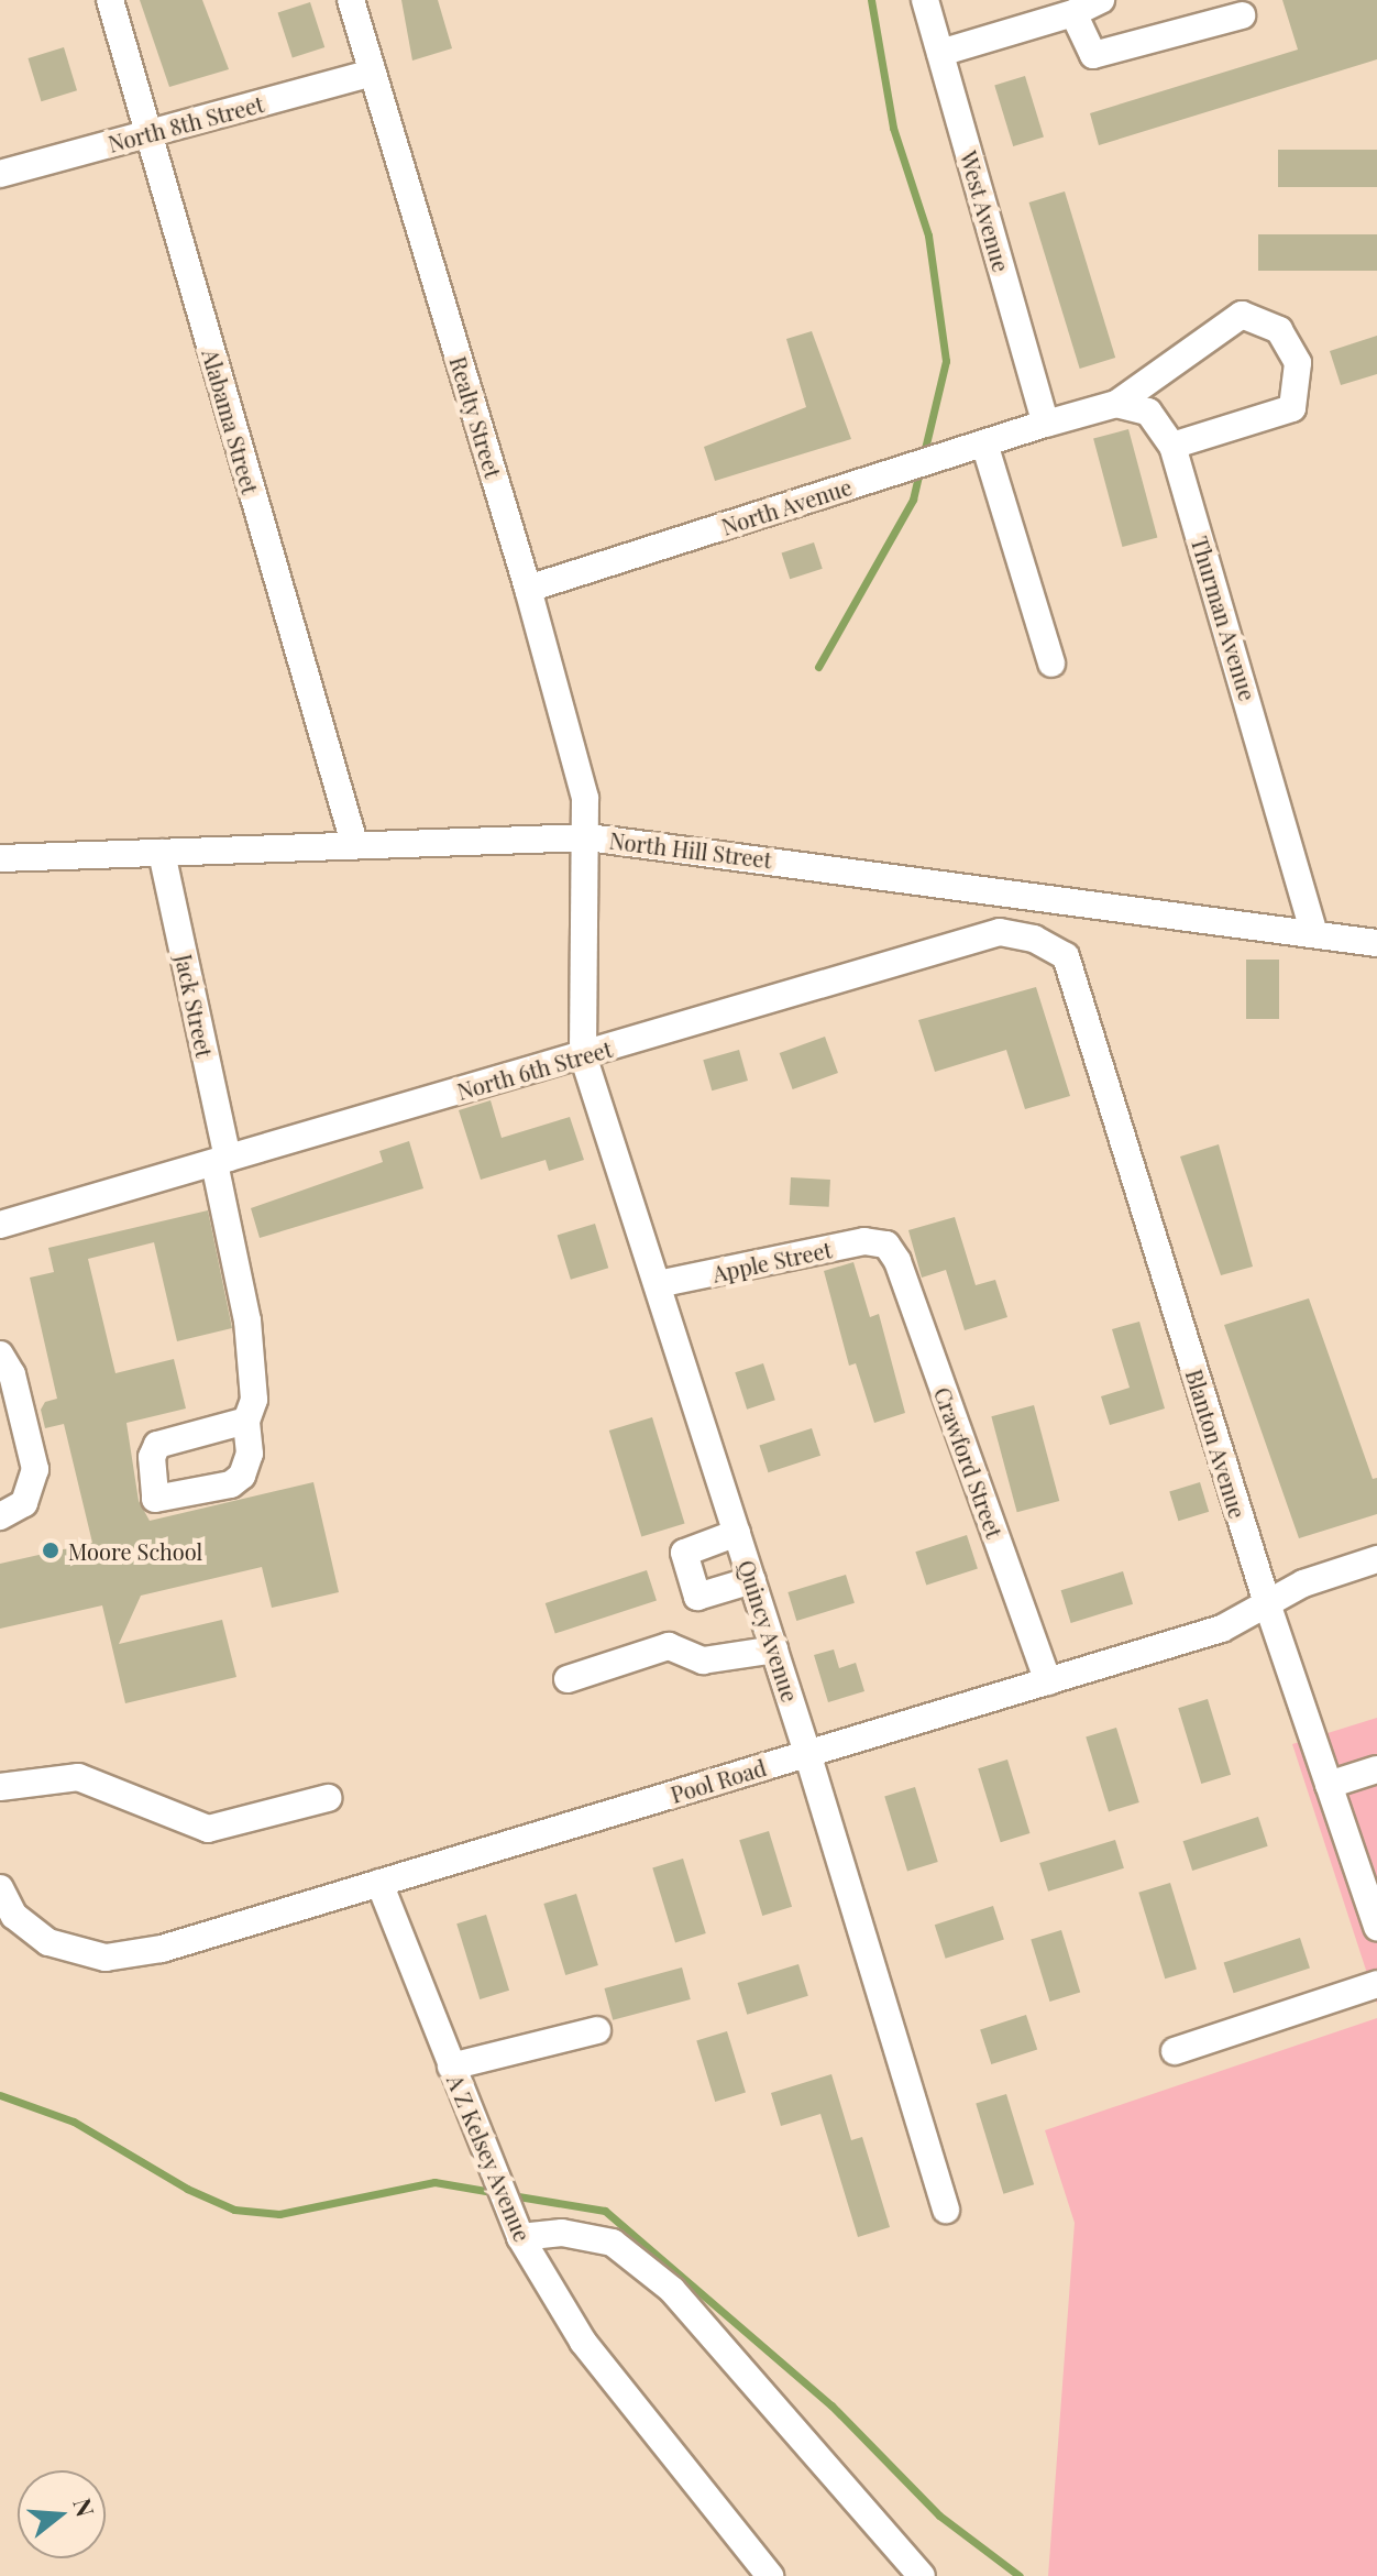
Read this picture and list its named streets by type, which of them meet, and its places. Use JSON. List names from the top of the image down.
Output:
{
  "streets": {
    "street": [
      "North 8th Street",
      "West Avenue",
      "Realty Street",
      "Alabama Street",
      "North Avenue",
      "Thurman Avenue",
      "North Hill Street",
      "Jack Street",
      "North 6th Street",
      "Apple Street",
      "Blanton Avenue",
      "Crawford Street",
      "Quincy Avenue",
      "Pool Road",
      "A Z Kelsey Avenue"
    ]
  },
  "crossings": [
    ["North 8th Street", "Realty Street"],
    ["North 8th Street", "Alabama Street"],
    ["West Avenue", "North Avenue"],
    ["Realty Street", "North Avenue"],
    ["Realty Street", "North Hill Street"],
    ["Realty Street", "North 6th Street"],
    ["Realty Street", "Quincy Avenue"],
    ["Alabama Street", "North Hill Street"],
    ["Thurman Avenue", "North Hill Street"],
    ["North Hill Street", "Jack Street"],
    ["Jack Street", "North 6th Street"],
    ["North 6th Street", "Blanton Avenue"],
    ["North 6th Street", "Quincy Avenue"],
    ["Apple Street", "Crawford Street"],
    ["Apple Street", "Quincy Avenue"],
    ["Blanton Avenue", "Pool Road"],
    ["Crawford Street", "Pool Road"],
    ["Quincy Avenue", "Pool Road"],
    ["Pool Road", "A Z Kelsey Avenue"]
  ],
  "places": ["Moore School"],
  "north": "right"
}
